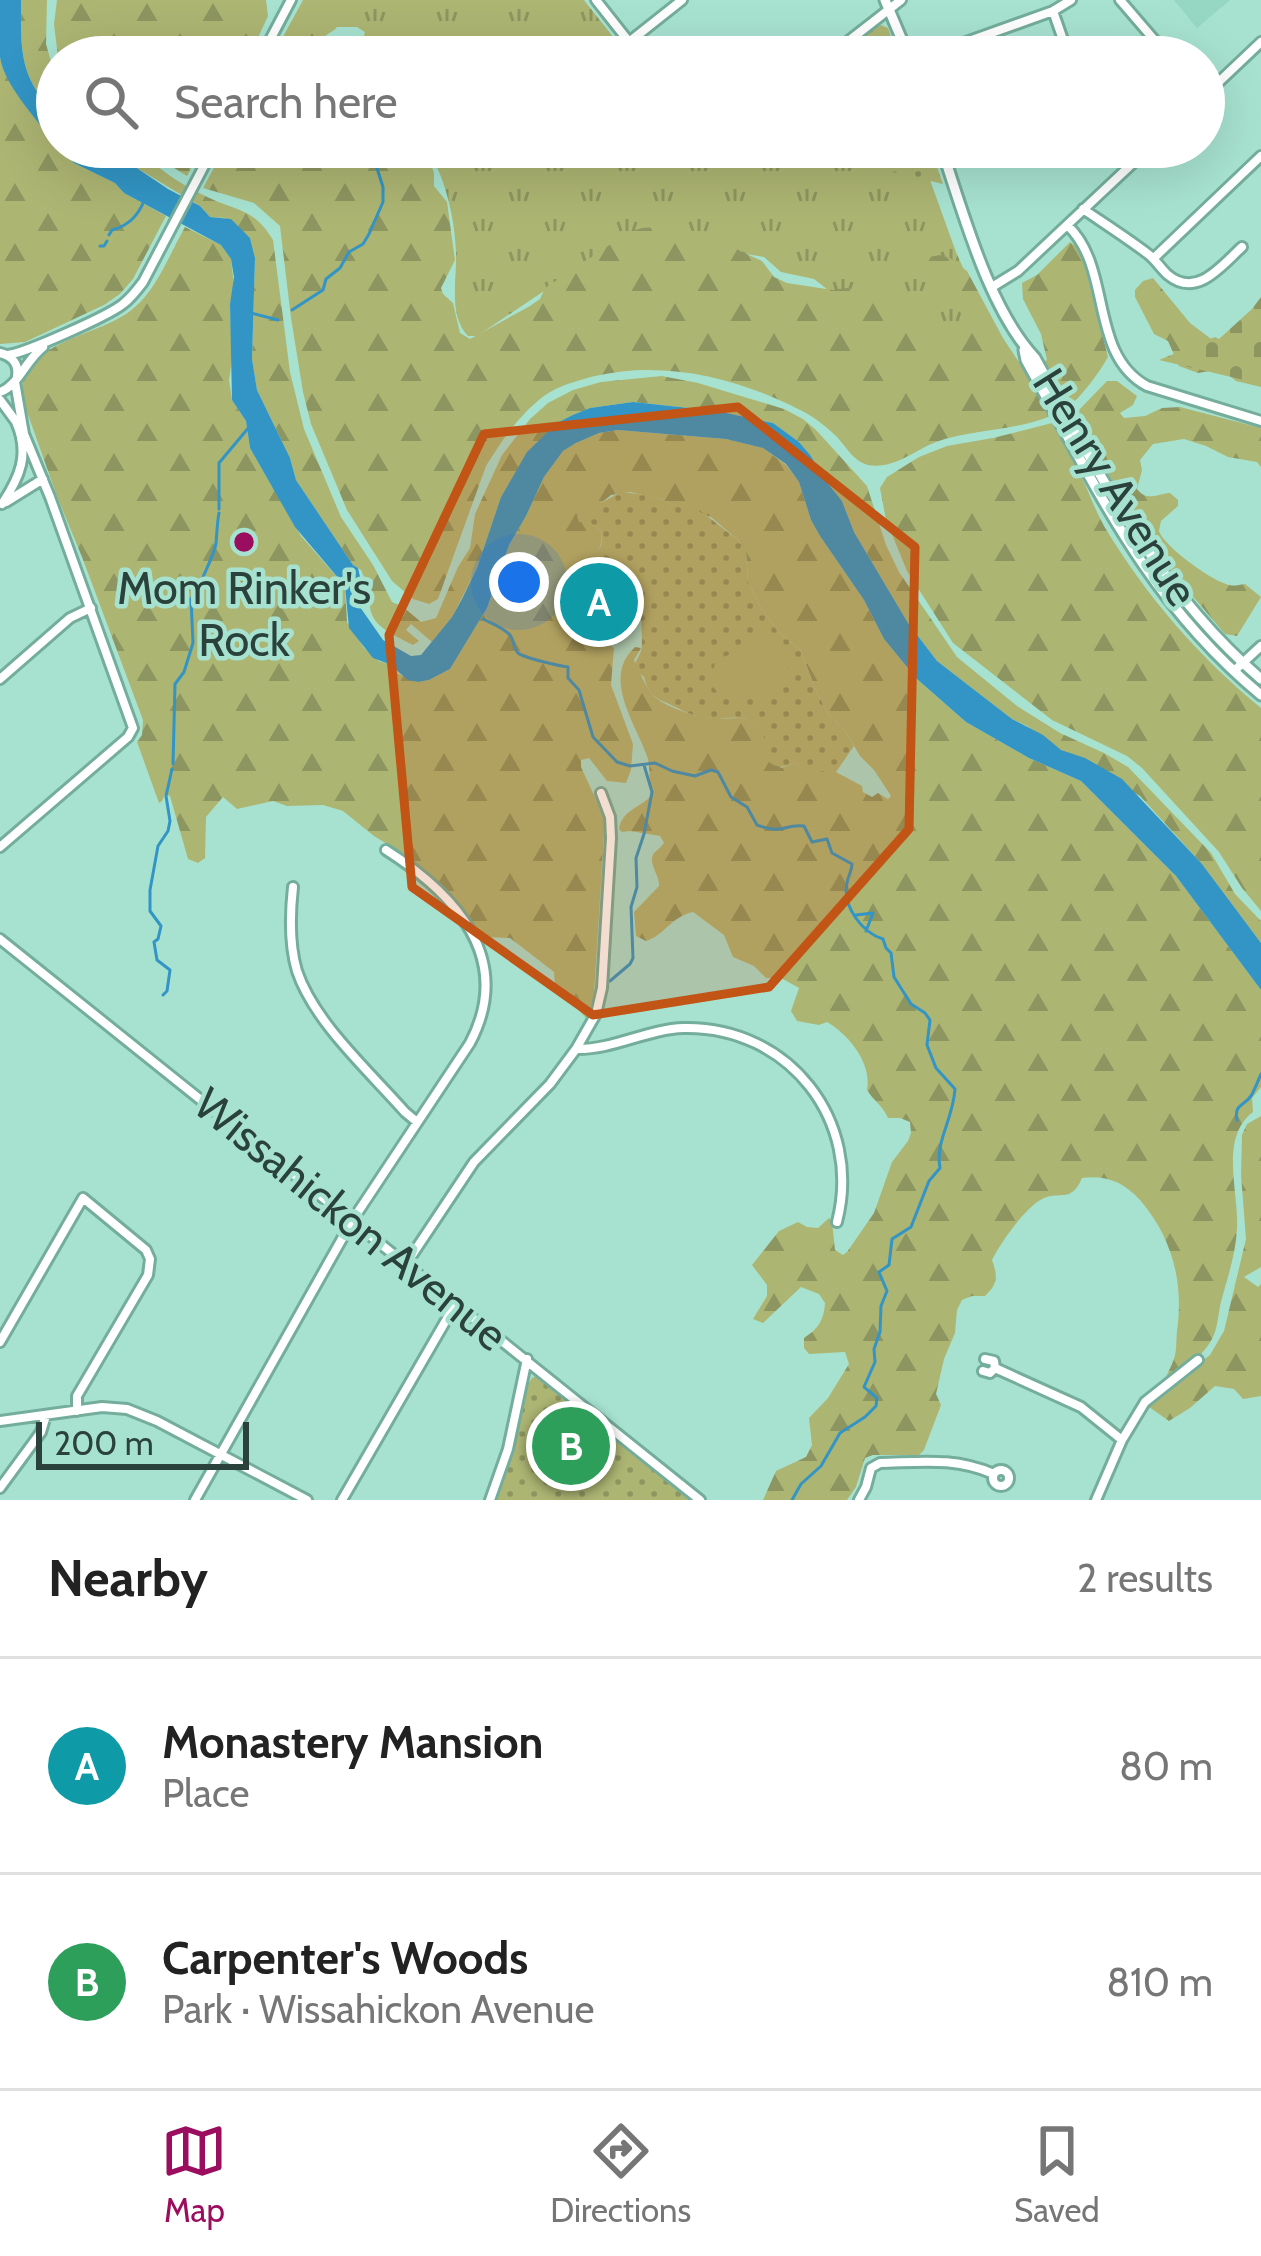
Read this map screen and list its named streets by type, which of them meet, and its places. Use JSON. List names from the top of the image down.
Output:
{
  "streets": {
    "main road": ["Henry Avenue"],
    "street": ["Wissahickon Avenue"]
  },
  "places": ["Mom Rinker's Rock"],
  "scale_bar": "200 m",
  "page": {
    "search": "Search here",
    "pins": ["A", "B"],
    "scale": "200 m",
    "heading": ["Nearby", "2 results"],
    "list": [
      {
        "mark": "A",
        "name": "Monastery Mansion",
        "note": "Place",
        "value": "80 m"
      },
      {
        "mark": "B",
        "name": "Carpenter's Woods",
        "note": "Park · Wissahickon Avenue",
        "value": "810 m"
      }
    ],
    "nav": ["Map", "Directions", "Saved"]
  }
}
